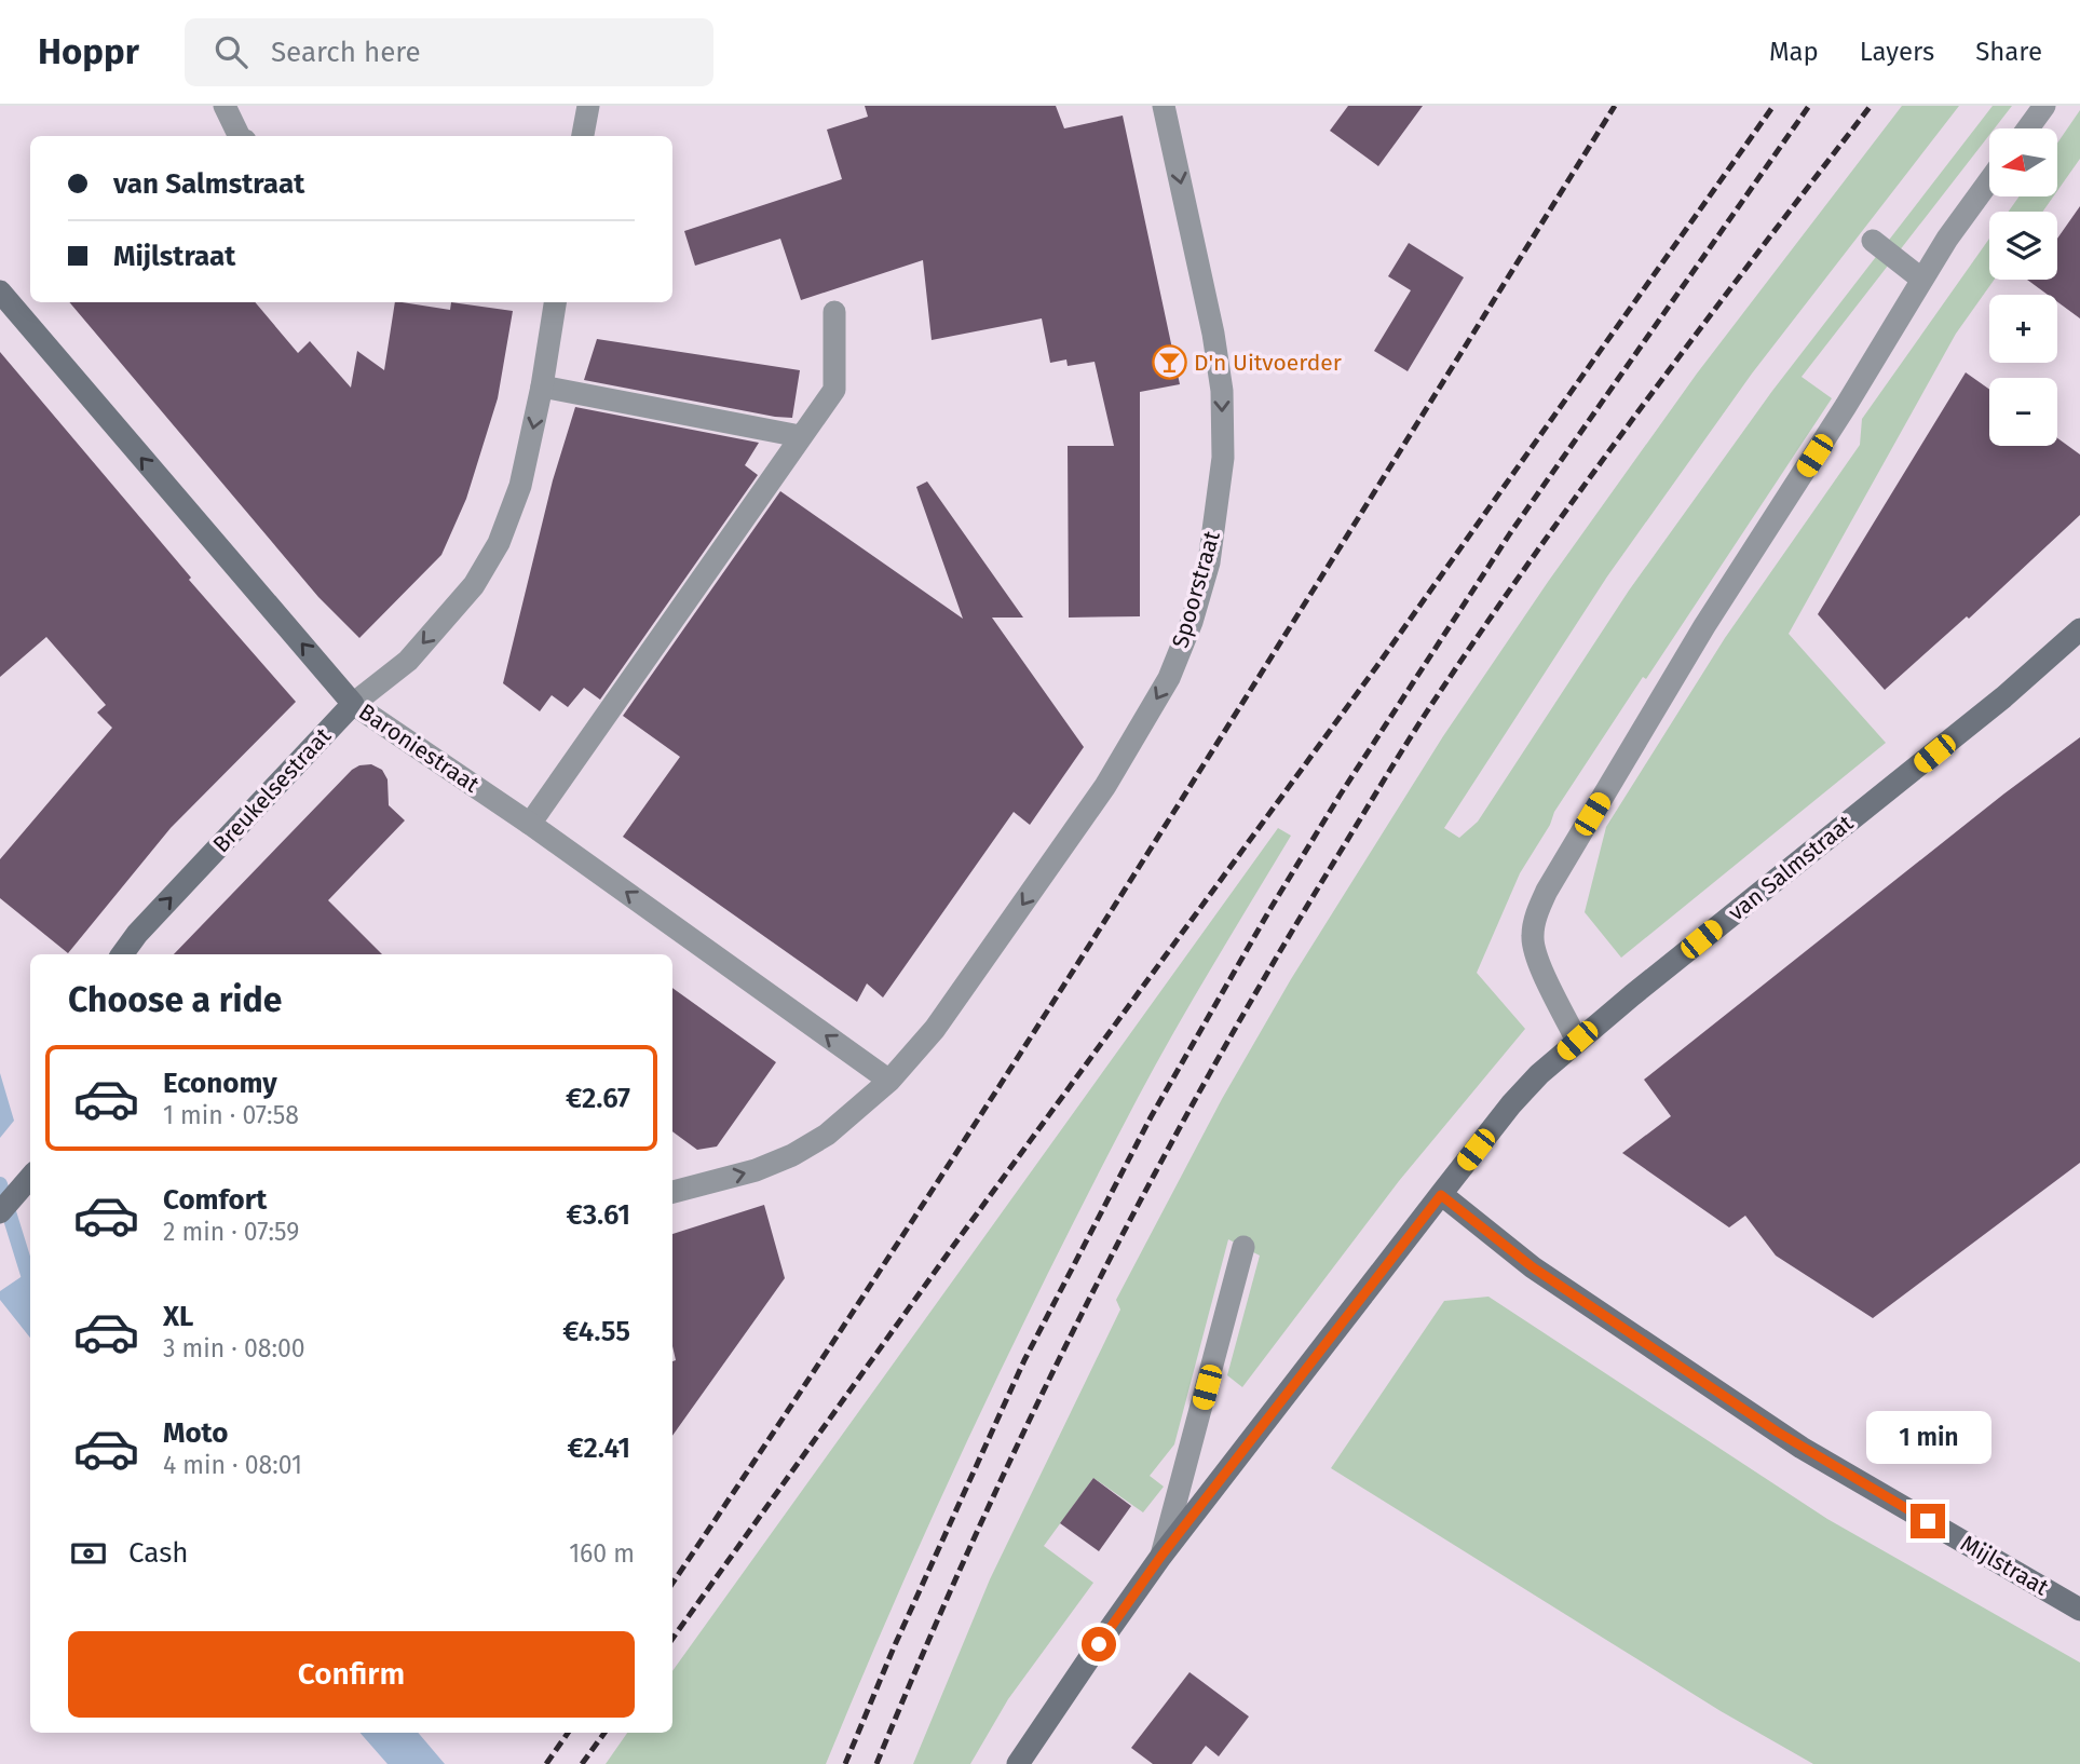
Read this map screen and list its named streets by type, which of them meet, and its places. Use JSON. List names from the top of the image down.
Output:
{
  "streets": {
    "street": [
      "Spoorstraat",
      "Baroniestraat",
      "Breukelsestraat",
      "van Salmstraat",
      "Mijlstraat"
    ]
  },
  "crossings": [
    ["Spoorstraat", "Baroniestraat"],
    ["Baroniestraat", "Breukelsestraat"],
    ["van Salmstraat", "Mijlstraat"]
  ],
  "one_way": ["Baroniestraat"],
  "places": {
    "bar": ["D'n Uitvoerder"]
  },
  "north": "left",
  "page": {
    "header": "Hoppr",
    "search": "Search here",
    "nav": ["Map", "Layers", "Share"],
    "map_buttons": ["+", "−"],
    "banner": ["van Salmstraat", "Mijlstraat"],
    "heading": "Choose a ride",
    "list": [
      {
        "name": "Economy",
        "note": "1 min · 07:58",
        "value": "€2.67"
      },
      {
        "name": "Comfort",
        "note": "2 min · 07:59",
        "value": "€3.61"
      },
      {
        "name": "XL",
        "note": "3 min · 08:00",
        "value": "€4.55"
      },
      {
        "name": "Moto",
        "note": "4 min · 08:01",
        "value": "€2.41"
      }
    ],
    "bubble": "1 min",
    "pay": ["Cash", "160 m"],
    "buttons": "Confirm"
  }
}
